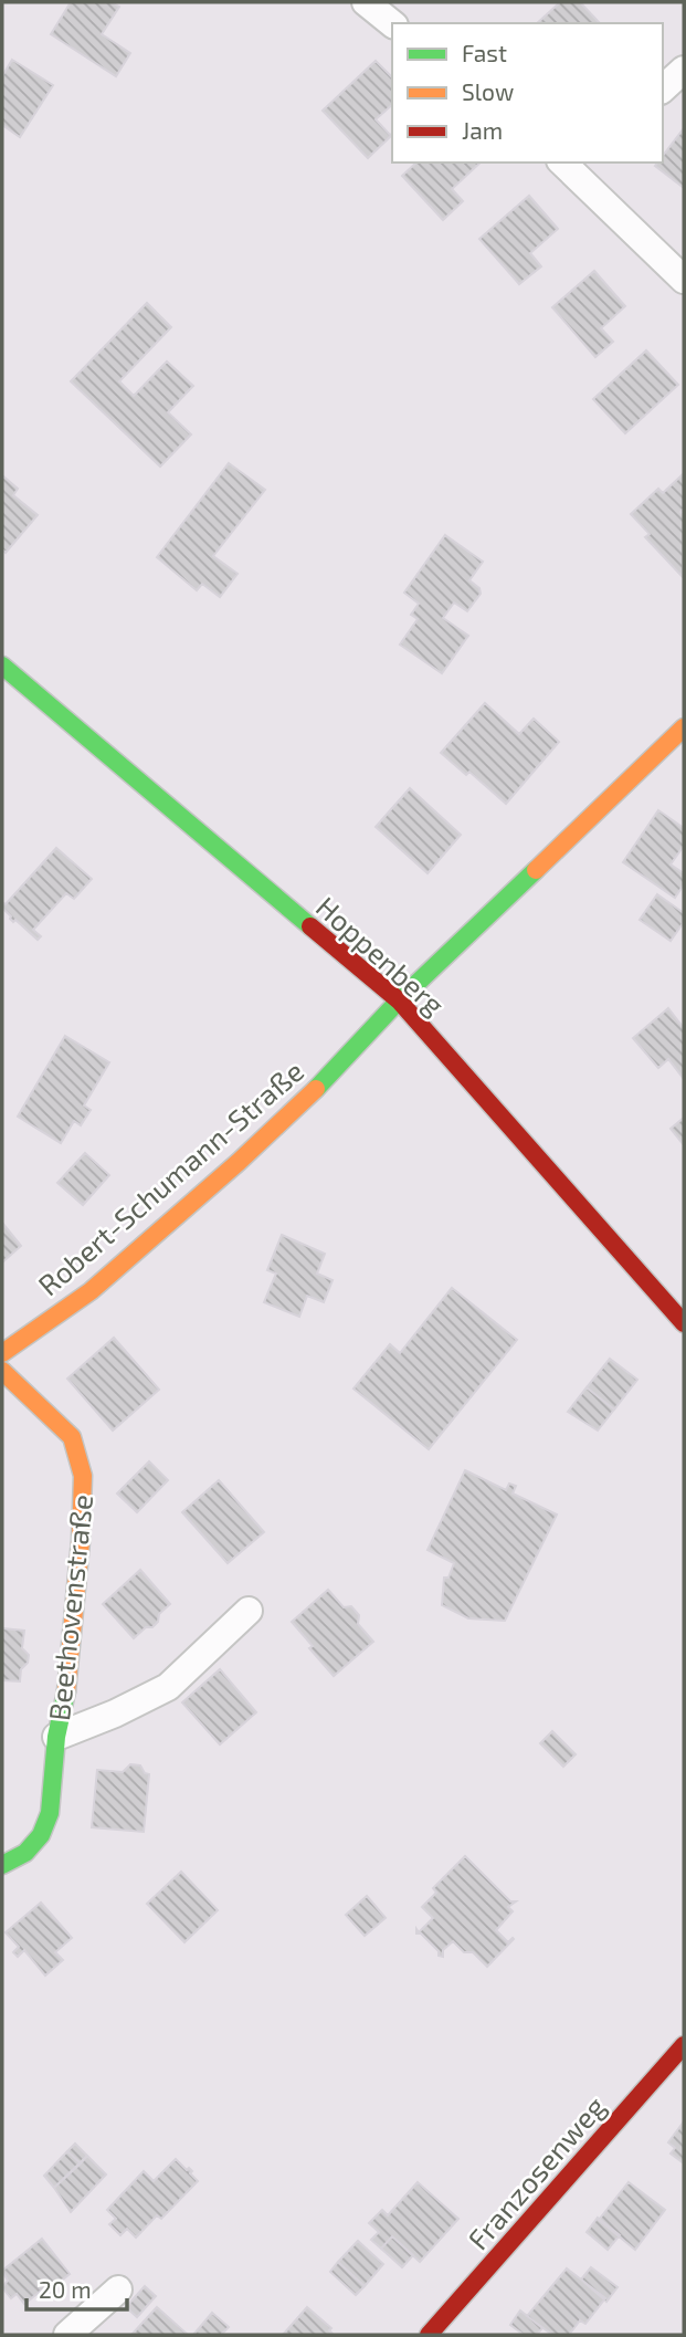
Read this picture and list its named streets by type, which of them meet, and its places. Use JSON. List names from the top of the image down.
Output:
{
  "streets": {
    "street": [
      "Hoppenberg",
      "Robert-Schumann-Straße",
      "Beethovenstraße",
      "Franzosenweg"
    ]
  },
  "crossings": [
    ["Hoppenberg", "Robert-Schumann-Straße"]
  ],
  "legend": ["Fast", "Slow", "Jam"],
  "scale_bar": "20 m"
}
